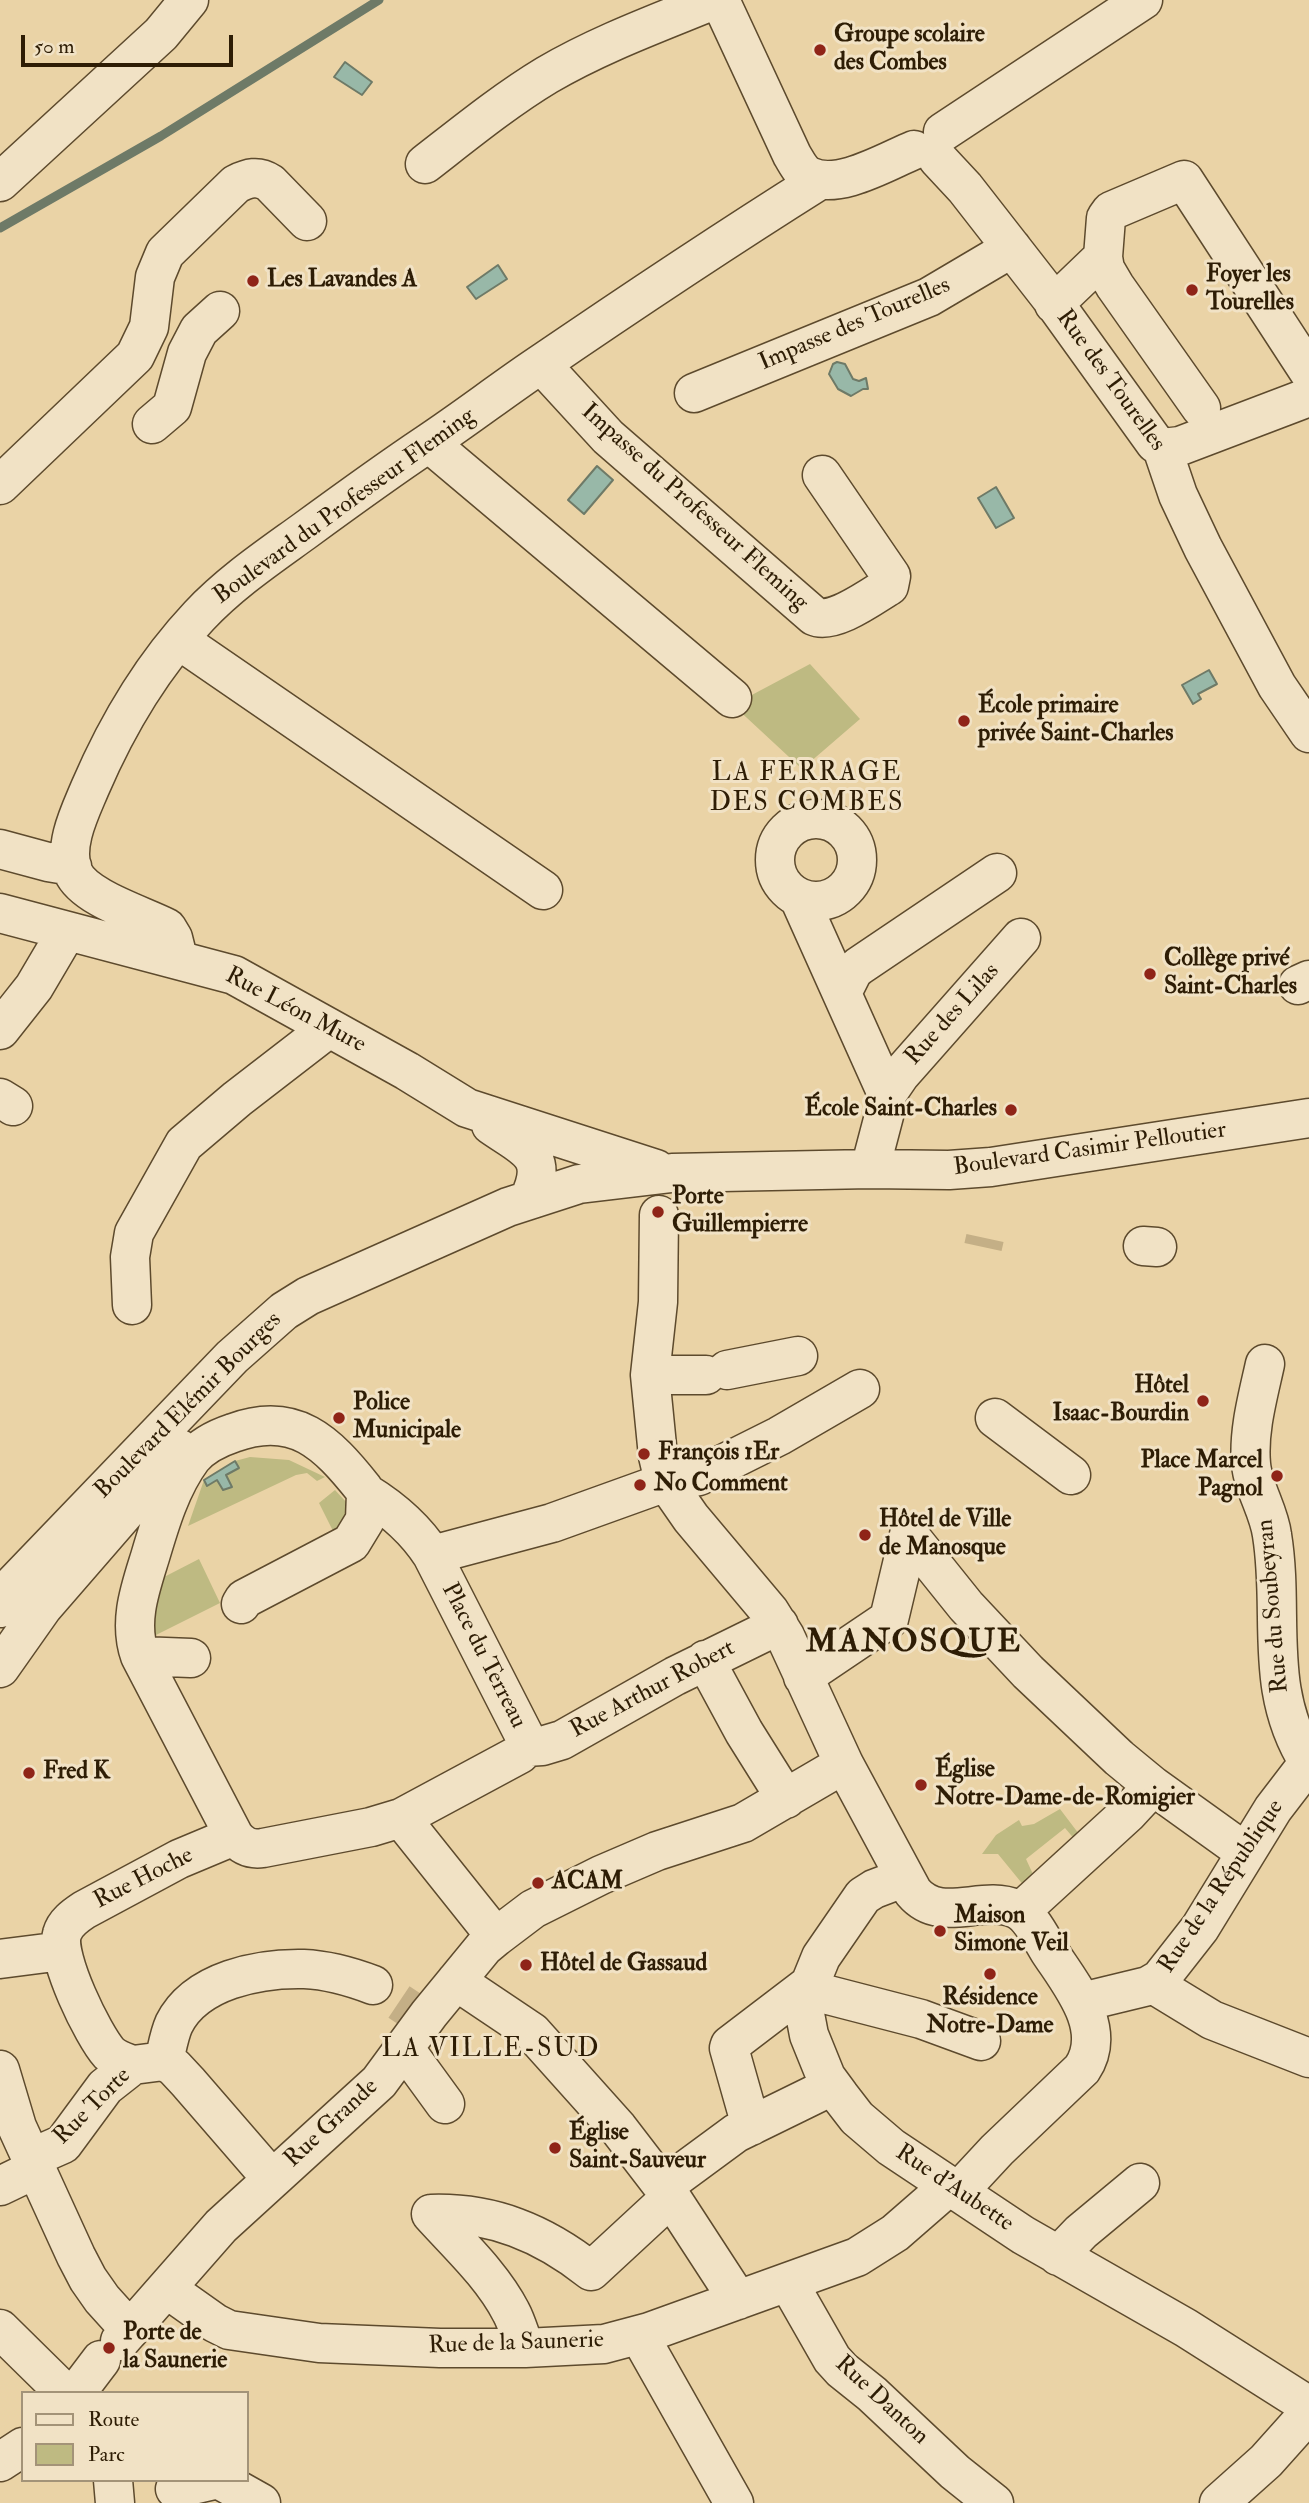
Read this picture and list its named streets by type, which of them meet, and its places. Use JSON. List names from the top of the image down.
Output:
{
  "streets": {
    "street": [
      "Impasse des Tourelles",
      "Rue des Tourelles",
      "Boulevard du Professeur Fleming",
      "Impasse du Professeur Fleming",
      "Rue Léon Mure",
      "Rue des Lilas",
      "Boulevard Casimir Pelloutier",
      "Boulevard Elémir Bourges",
      "Rue du Soubeyran",
      "Place du Terreau",
      "Rue Arthur Robert",
      "Rue Hoche",
      "Rue de la République",
      "Rue Torte",
      "Rue Grande",
      "Rue d'Aubette",
      "Rue de la Saunerie",
      "Rue Danton"
    ]
  },
  "crossings": [
    ["Impasse des Tourelles", "Rue des Tourelles"],
    ["Boulevard du Professeur Fleming", "Impasse du Professeur Fleming"],
    ["Boulevard Casimir Pelloutier", "Boulevard Elémir Bourges"],
    ["Rue du Soubeyran", "Rue de la République"],
    ["Place du Terreau", "Rue Arthur Robert"],
    ["Place du Terreau", "Rue Hoche"],
    ["Rue de la République", "Rue de la Saunerie"],
    ["Rue Torte", "Rue Grande"],
    ["Rue Grande", "Rue de la Saunerie"],
    ["Rue d'Aubette", "Rue de la Saunerie"],
    ["Rue de la Saunerie", "Rue Danton"]
  ],
  "districts": ["LA FERRAGE DES COMBES", "MANOSQUE", "LA VILLE-SUD"],
  "places": [
    "Groupe scolaire des Combes",
    "Les Lavandes A",
    "Foyer les Tourelles",
    "École primaire privée Saint-Charles",
    "Collège privé Saint-Charles",
    "École Saint-Charles",
    "Porte Guillempierre",
    "Hôtel Isaac-Bourdin",
    "Police Municipale",
    "François 1Er",
    "Place Marcel Pagnol",
    "No Comment",
    "Hôtel de Ville de Manosque",
    "Fred K",
    "Église Notre-Dame-de-Romigier",
    "ACAM",
    "Maison Simone Veil",
    "Hôtel de Gassaud",
    "Résidence Notre-Dame",
    "Église Saint-Sauveur",
    "Porte de la Saunerie"
  ],
  "legend": ["Route", "Parc"],
  "scale_bar": "50 m"
}
